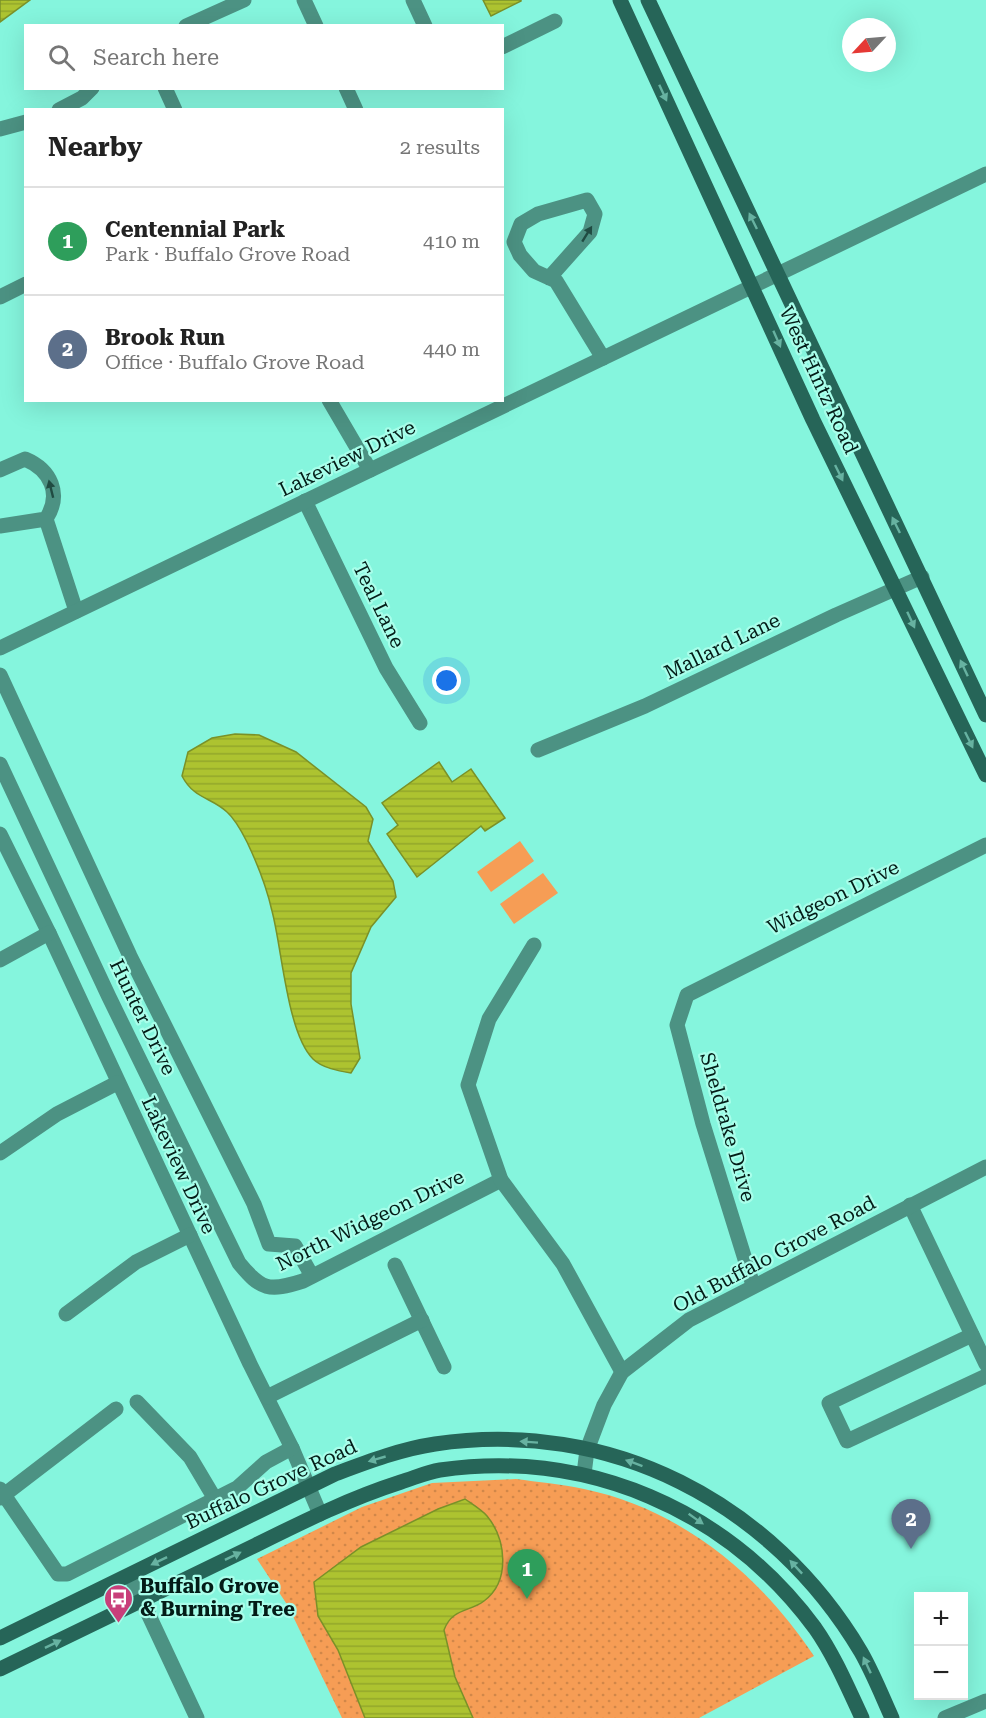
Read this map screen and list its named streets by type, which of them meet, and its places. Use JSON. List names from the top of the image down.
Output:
{
  "streets": {
    "main road": ["West Hintz Road", "Buffalo Grove Road"],
    "street": [
      "Lakeview Drive",
      "Teal Lane",
      "Mallard Lane",
      "Widgeon Drive",
      "Hunter Drive",
      "Sheldrake Drive",
      "North Widgeon Drive",
      "Old Buffalo Grove Road"
    ]
  },
  "crossings": [
    ["West Hintz Road", "Lakeview Drive"],
    ["West Hintz Road", "Mallard Lane"],
    ["Lakeview Drive", "Teal Lane"],
    ["Lakeview Drive", "Buffalo Grove Road"],
    ["Widgeon Drive", "Sheldrake Drive"],
    ["Hunter Drive", "North Widgeon Drive"],
    ["Sheldrake Drive", "Old Buffalo Grove Road"],
    ["Old Buffalo Grove Road", "Buffalo Grove Road"]
  ],
  "one_way": ["Buffalo Grove Road"],
  "places": {
    "bus stop": ["Buffalo Grove & Burning Tree"]
  },
  "north": "bottom left",
  "page": {
    "search": "Search here",
    "heading": ["Nearby", "2 results"],
    "list": [
      {
        "mark": "1",
        "name": "Centennial Park",
        "note": "Park · Buffalo Grove Road",
        "value": "410 m"
      },
      {
        "mark": "2",
        "name": "Brook Run",
        "note": "Office · Buffalo Grove Road",
        "value": "440 m"
      }
    ],
    "pins": ["2", "1"],
    "map_buttons": ["+", "−"]
  }
}
